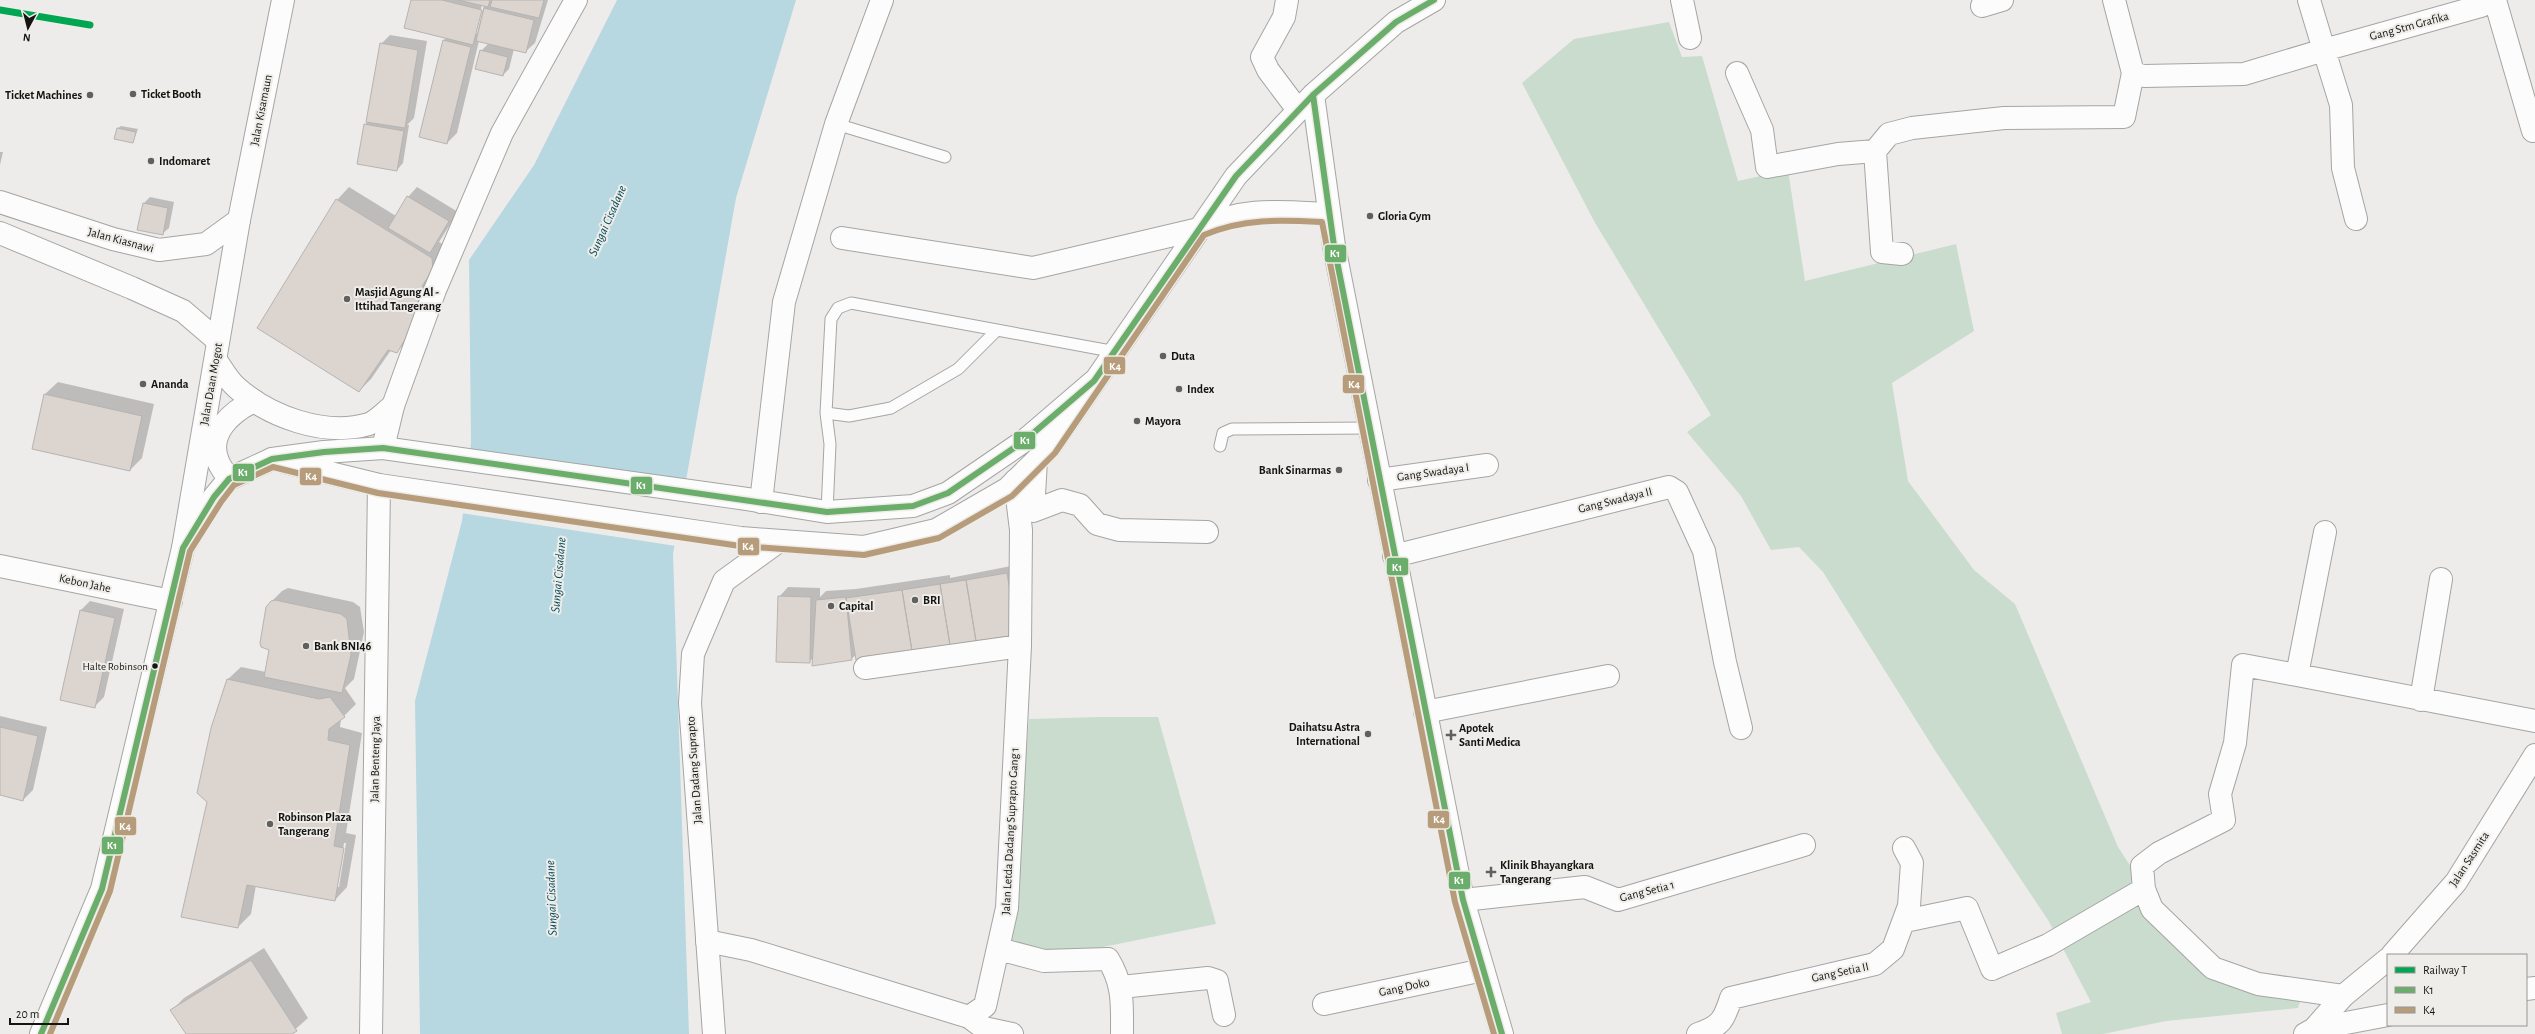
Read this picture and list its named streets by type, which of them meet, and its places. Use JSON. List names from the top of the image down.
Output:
{
  "streets": {
    "main road": [
      "Gang Stm Grafika",
      "Jalan Kisamaun",
      "Jalan Kiasnawi",
      "Jalan Daan Mogot",
      "Gang Swadaya I",
      "Gang Swadaya II",
      "Kebon Jahe",
      "Jalan Benteng Jaya",
      "Jalan Dadang Suprapto",
      "Jalan Letda Dadang Suprapto Gang 1",
      "Jalan Sasmita",
      "Gang Setia 1",
      "Gang Setia II",
      "Gang Doko"
    ]
  },
  "crossings": [
    ["Jalan Kisamaun", "Jalan Kiasnawi"],
    ["Jalan Kisamaun", "Jalan Daan Mogot"],
    ["Jalan Kiasnawi", "Jalan Daan Mogot"],
    ["Jalan Daan Mogot", "Kebon Jahe"]
  ],
  "water": ["Sungai Cisadane"],
  "places": {
    "other": [
      "Ticket Booth",
      "Ticket Machines",
      "Indomaret",
      "Gloria Gym",
      "Masjid Agung Al - Ittihad Tangerang",
      "Duta",
      "Ananda",
      "Index",
      "Mayora",
      "Bank Sinarmas",
      "BRI",
      "Capital",
      "Bank BNI46",
      "Halte Robinson",
      "Daihatsu Astra International",
      "Robinson Plaza Tangerang"
    ],
    "health": ["Apotek Santi Medica", "Klinik Bhayangkara Tangerang"]
  },
  "lines": ["transit line K1", "rail line T", "transit line K4"],
  "legend": ["Railway T", "K1", "K4"],
  "scale_bar": "20 m",
  "north": "bottom"
}
